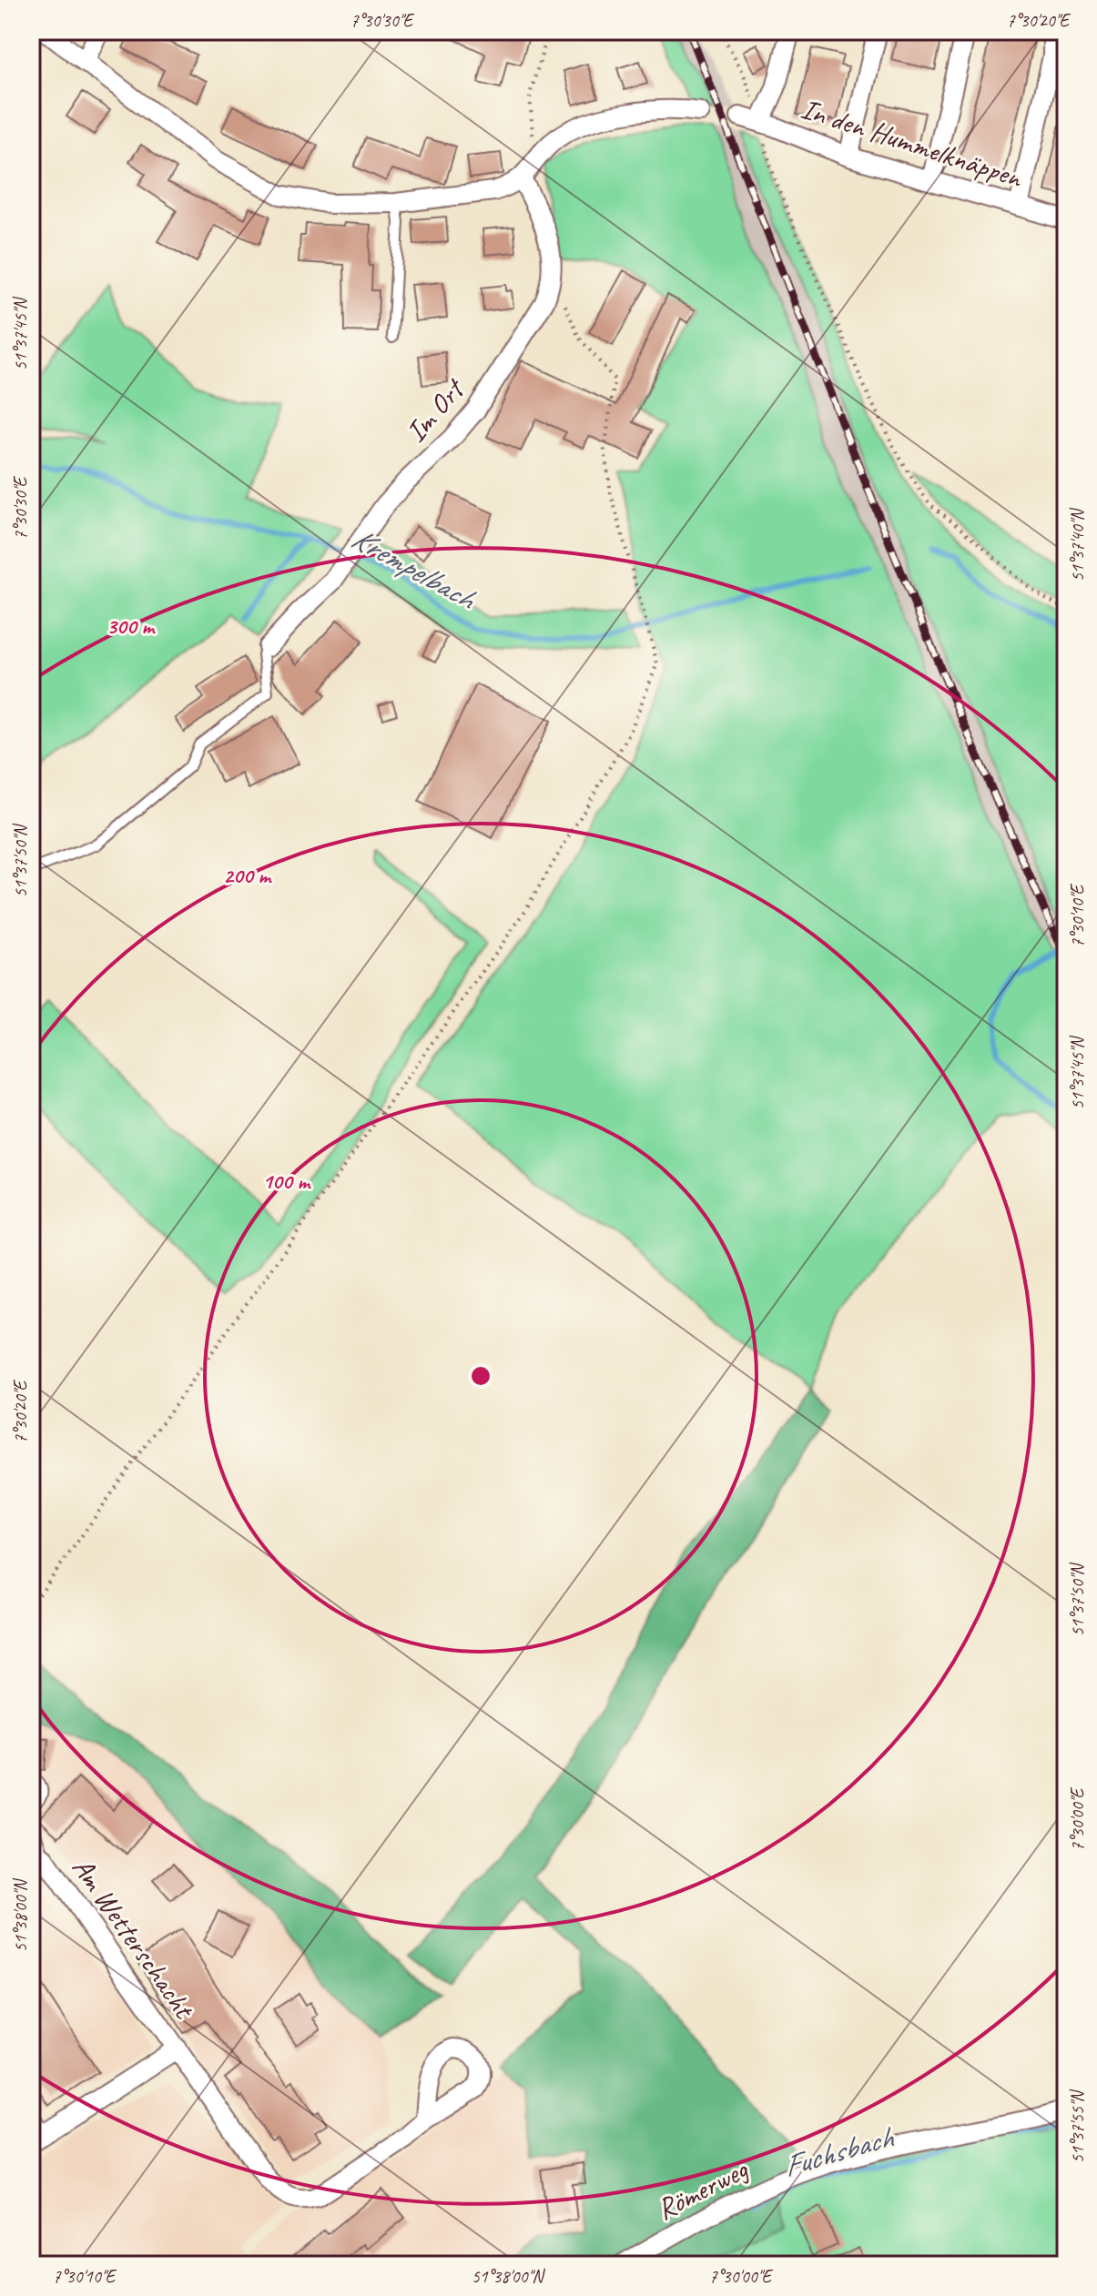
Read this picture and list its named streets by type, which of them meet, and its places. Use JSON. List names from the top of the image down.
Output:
{
  "streets": {
    "street": [
      "In den Hummelknäppen",
      "Im Ort",
      "Am Wetterschacht",
      "Römerweg"
    ]
  },
  "water": ["Krempelbach", "Fuchsbach"],
  "coordinates": [
    "7°30'30\"E",
    "7°30'20\"E",
    "51°37'45\"N",
    "51°37'40\"N",
    "51°37'50\"N",
    "7°30'10\"E",
    "7°30'00\"E",
    "51°38'00\"N",
    "51°37'55\"N"
  ],
  "rings": ["300 m", "200 m", "100 m"]
}
